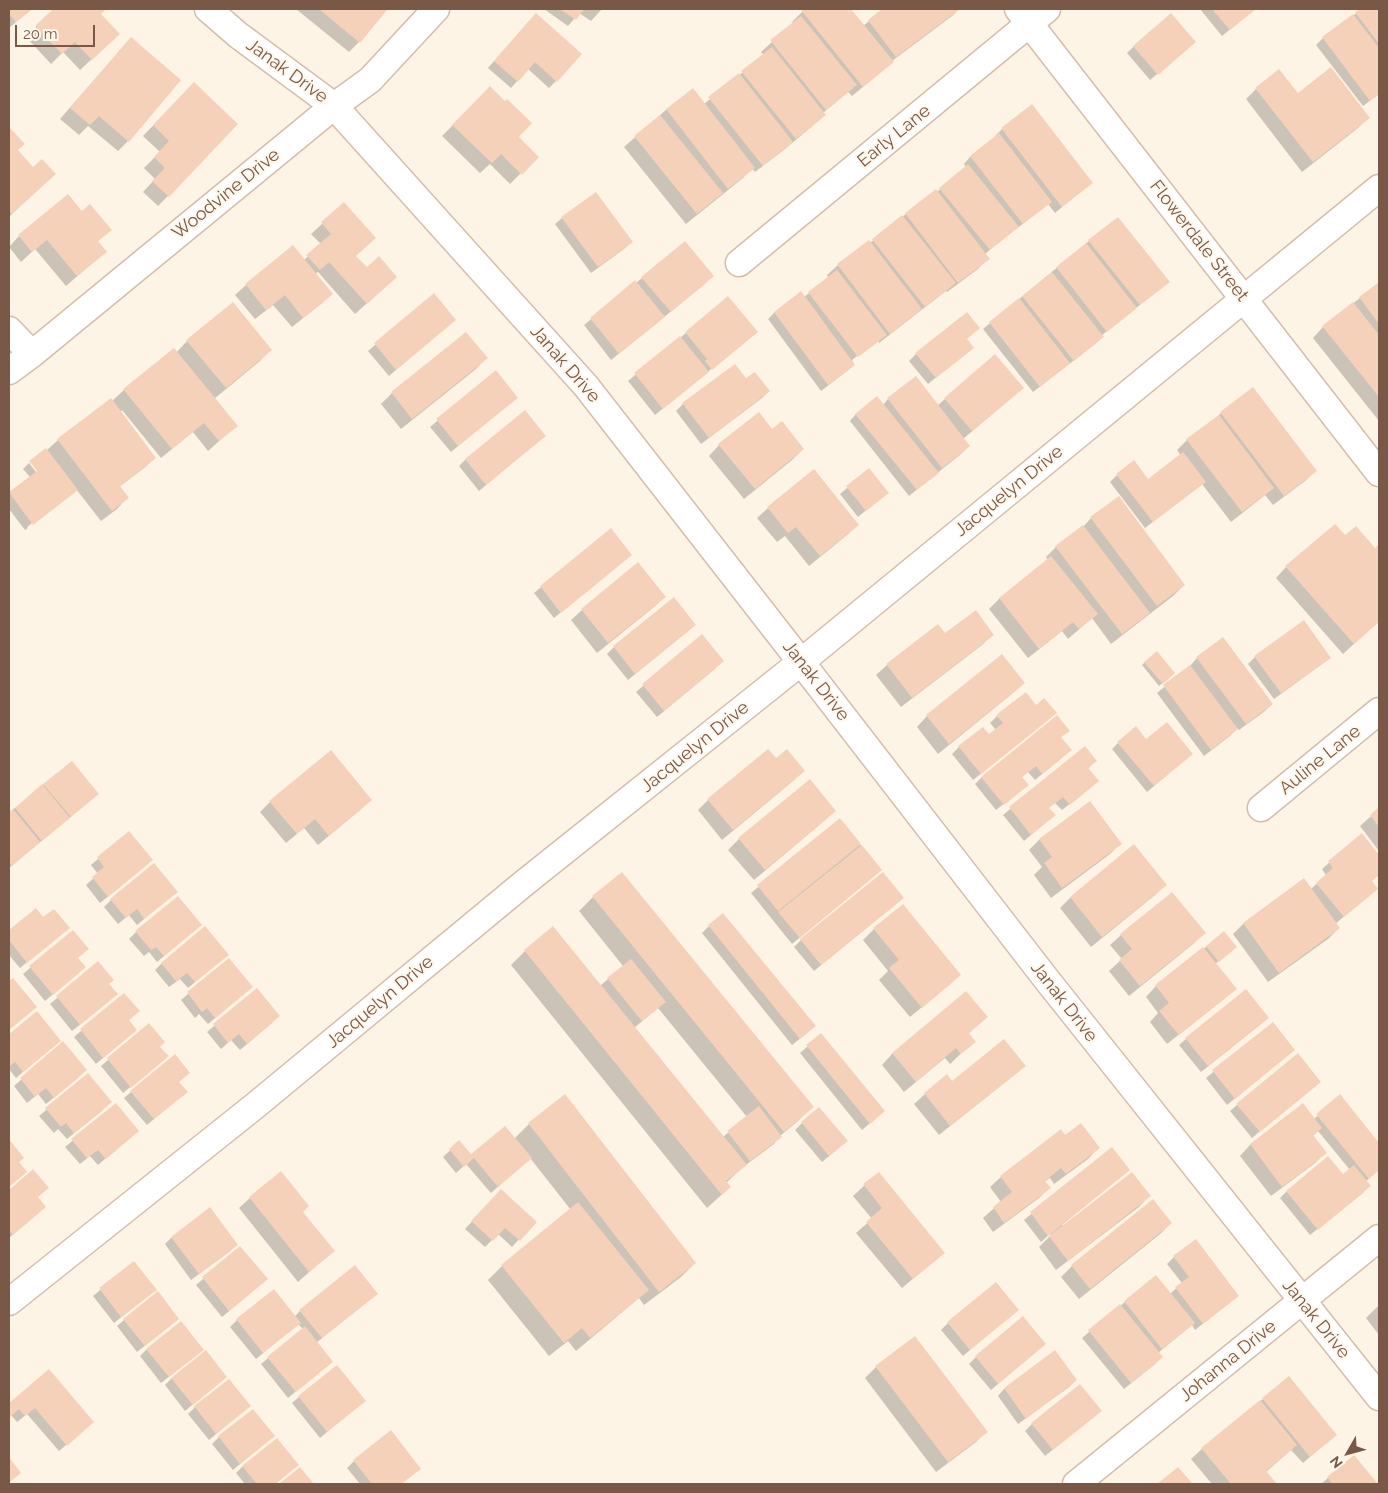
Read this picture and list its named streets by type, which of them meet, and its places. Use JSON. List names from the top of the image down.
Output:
{
  "streets": {
    "street": [
      "Janak Drive",
      "Early Lane",
      "Woodvine Drive",
      "Flowerdale Street",
      "Jacquelyn Drive",
      "Auline Lane",
      "Johanna Drive"
    ]
  },
  "crossings": [
    ["Janak Drive", "Woodvine Drive"],
    ["Janak Drive", "Jacquelyn Drive"],
    ["Janak Drive", "Johanna Drive"],
    ["Early Lane", "Flowerdale Street"],
    ["Flowerdale Street", "Jacquelyn Drive"]
  ],
  "scale_bar": "20 m",
  "north": "bottom left"
}
